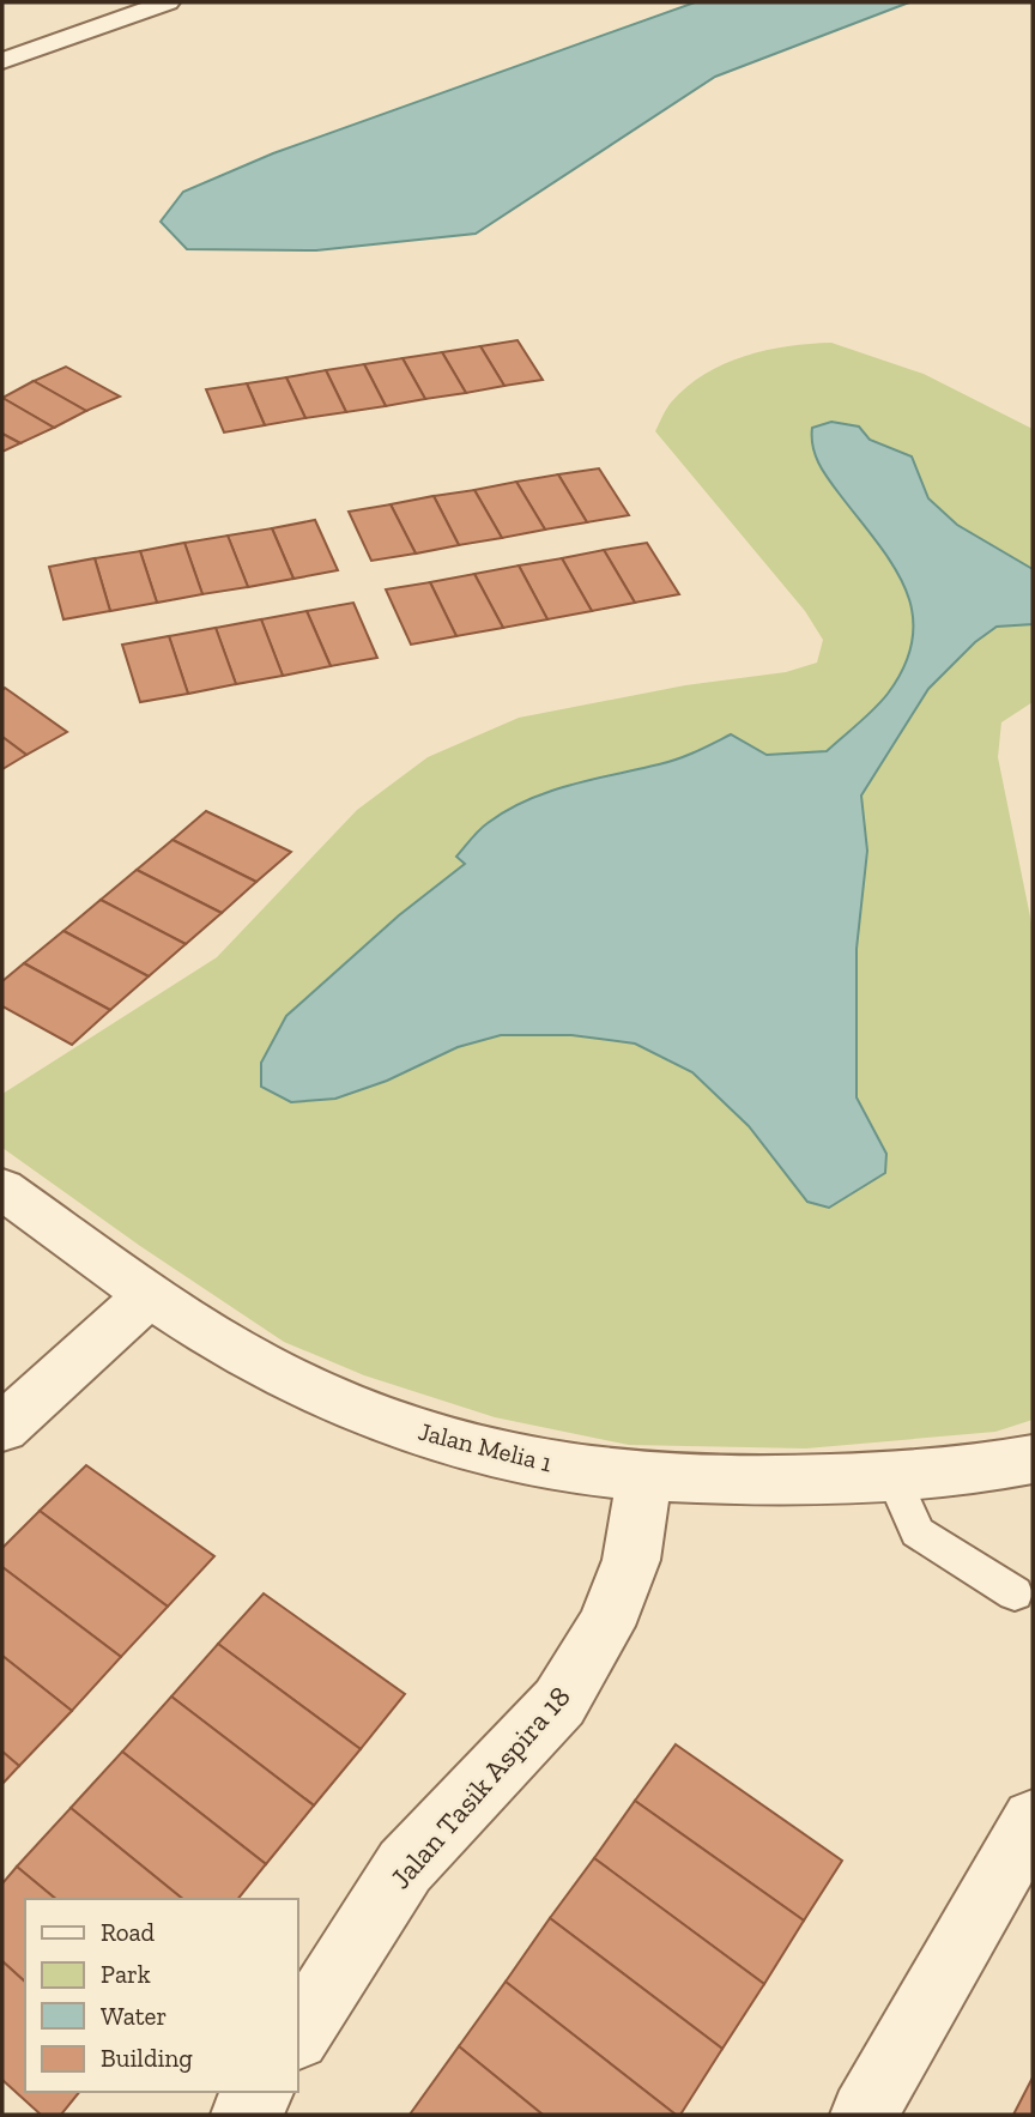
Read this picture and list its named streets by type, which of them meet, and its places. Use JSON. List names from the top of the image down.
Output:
{
  "streets": {
    "street": ["Jalan Melia 1", "Jalan Tasik Aspira 18"]
  },
  "crossings": [
    ["Jalan Melia 1", "Jalan Tasik Aspira 18"]
  ],
  "legend": [
    "Road",
    "Park",
    "Water",
    "Building"
  ]
}
